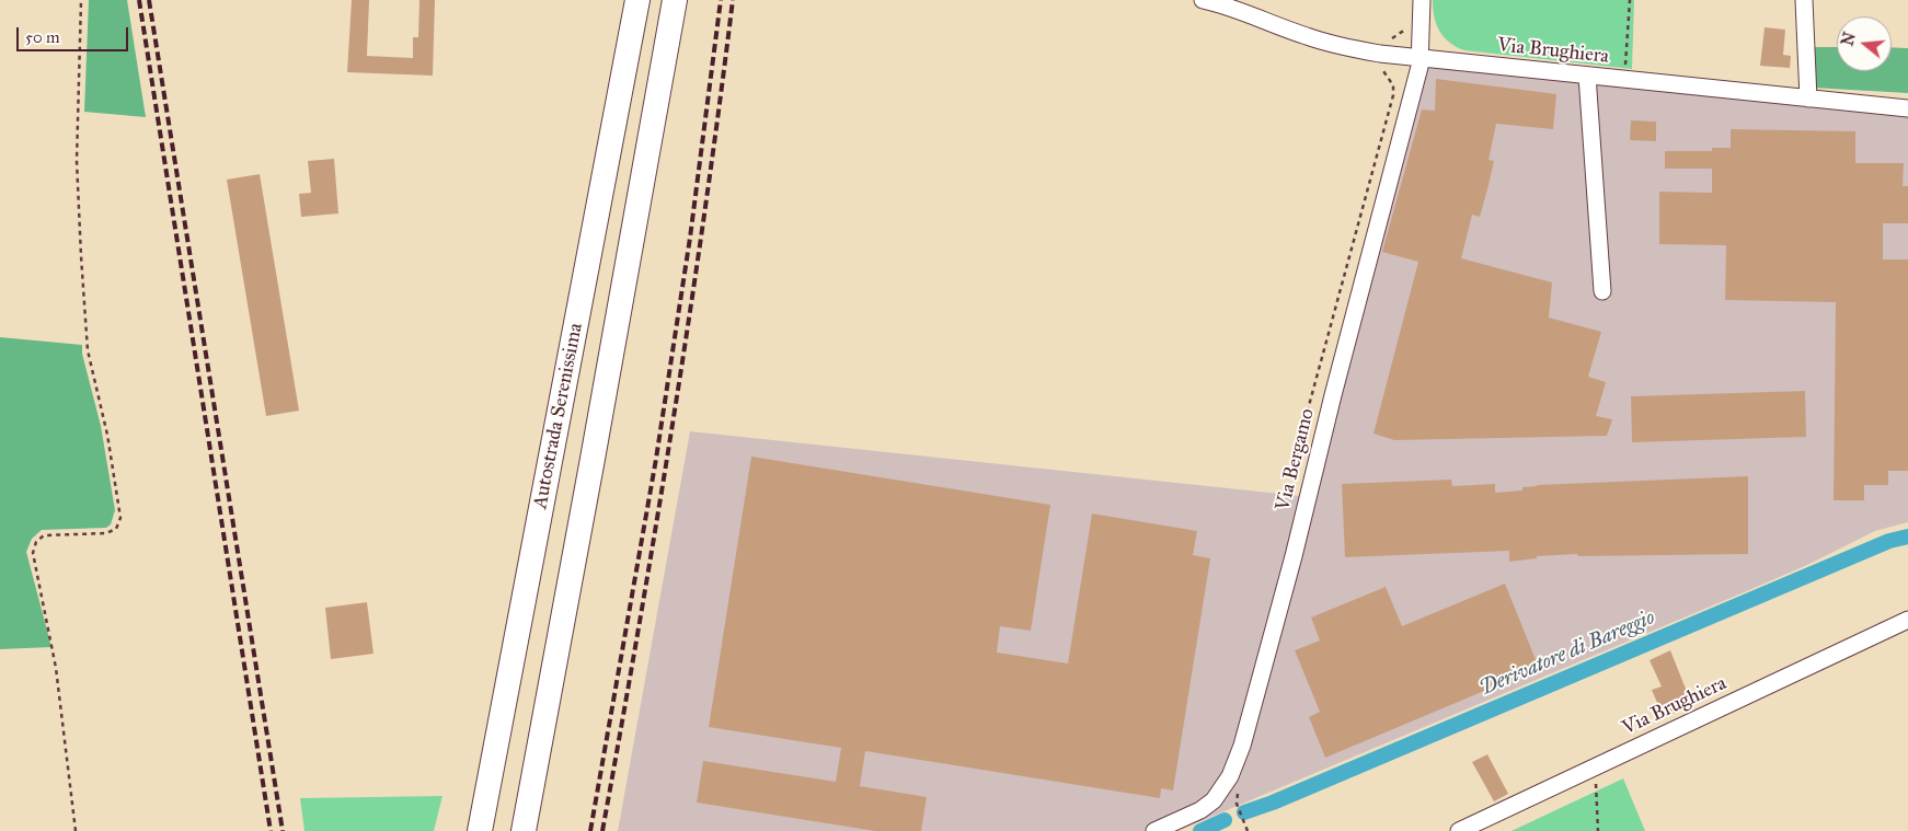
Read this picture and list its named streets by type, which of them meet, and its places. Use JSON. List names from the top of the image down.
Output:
{
  "streets": {
    "highway": ["Autostrada Serenissima"],
    "street": ["Via Brughiera", "Via Bergamo"]
  },
  "crossings": [
    ["Via Brughiera", "Via Bergamo"]
  ],
  "water": ["Derivatore di Bareggio"],
  "scale_bar": "50 m",
  "north": "left"
}
